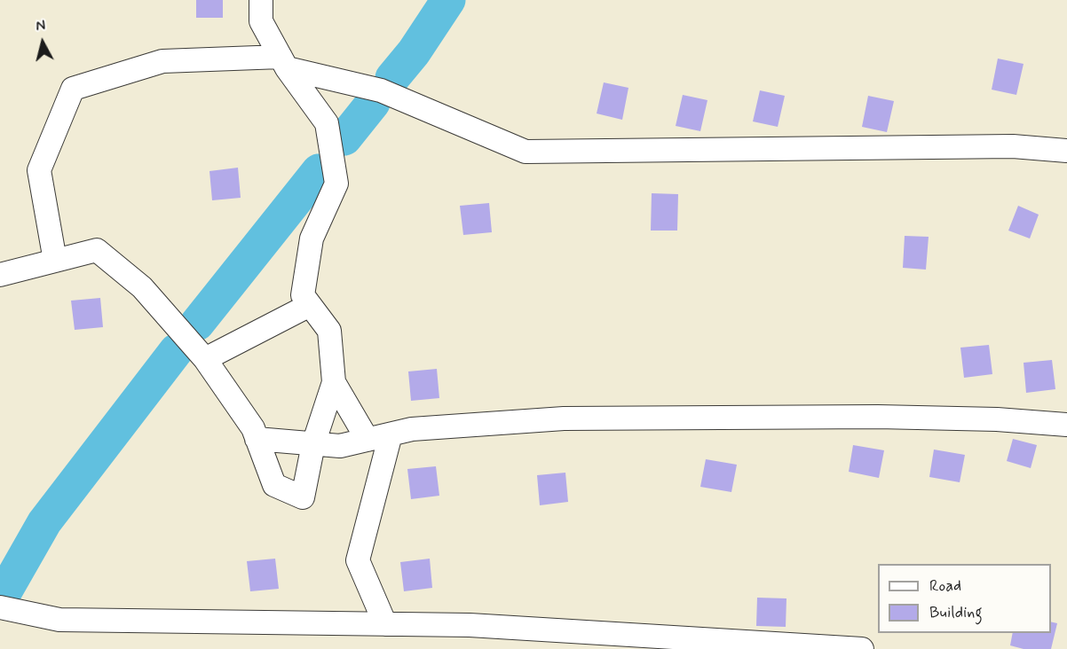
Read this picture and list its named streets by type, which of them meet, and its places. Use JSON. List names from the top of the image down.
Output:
{
  "legend": ["Road", "Building"],
  "north": "top"
}
